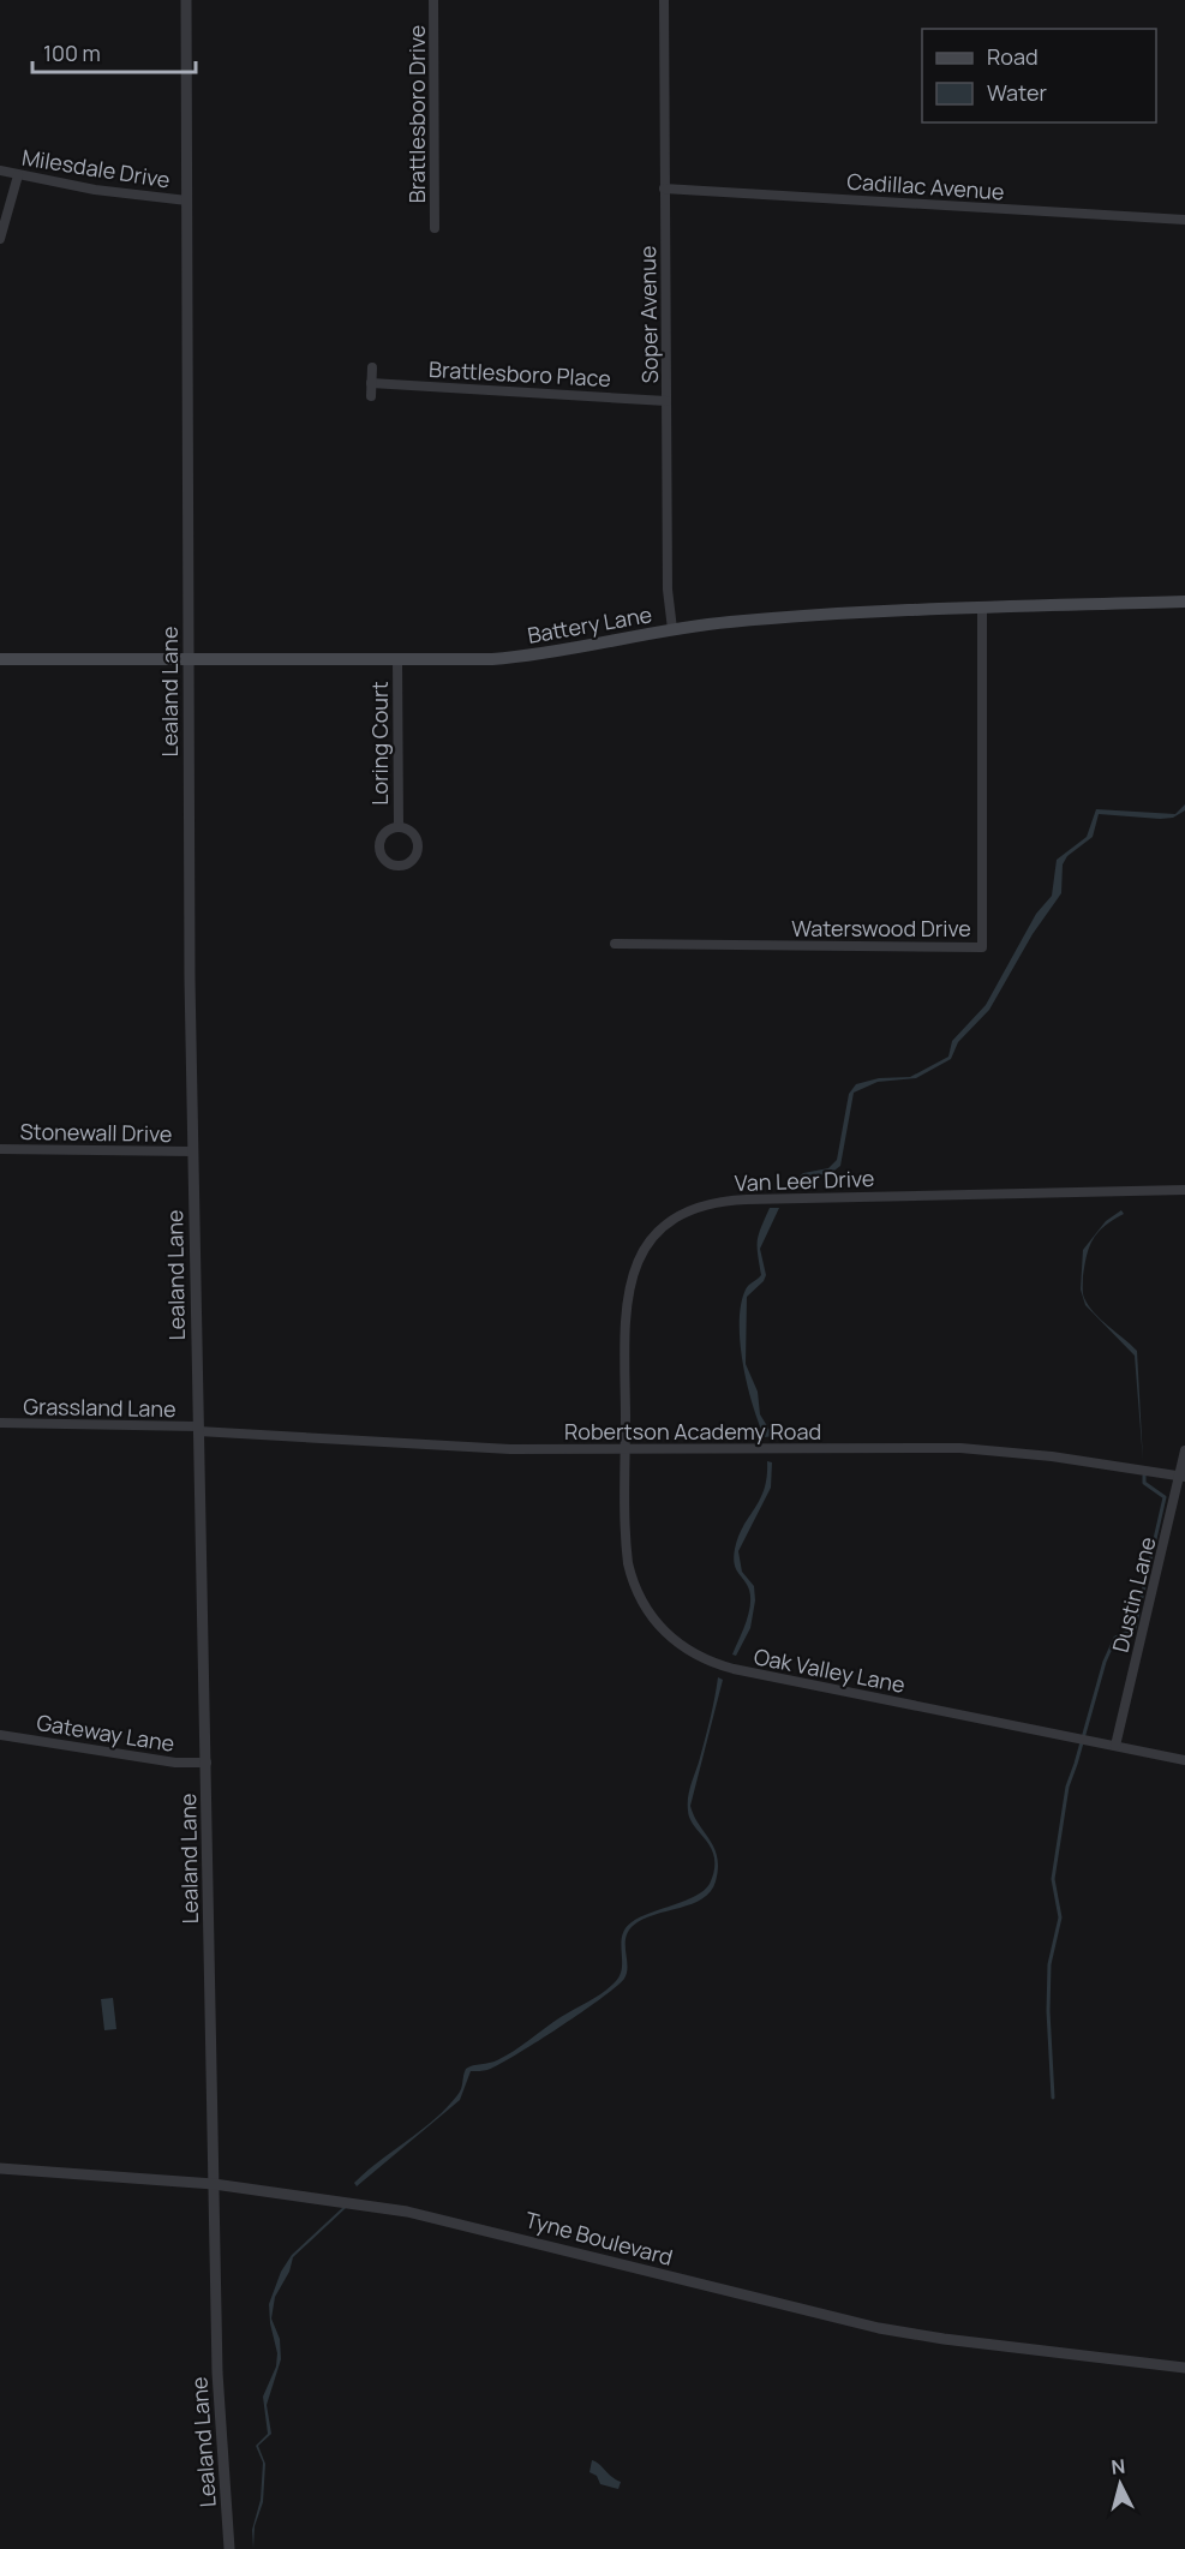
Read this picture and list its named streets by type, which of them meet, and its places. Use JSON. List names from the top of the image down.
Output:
{
  "streets": {
    "main road": ["Battery Lane"],
    "street": [
      "Brattlesboro Drive",
      "Milesdale Drive",
      "Cadillac Avenue",
      "Soper Avenue",
      "Brattlesboro Place",
      "Lealand Lane",
      "Loring Court",
      "Waterswood Drive",
      "Stonewall Drive",
      "Van Leer Drive",
      "Grassland Lane",
      "Robertson Academy Road",
      "Dustin Lane",
      "Oak Valley Lane",
      "Gateway Lane",
      "Tyne Boulevard"
    ]
  },
  "crossings": [
    ["Milesdale Drive", "Lealand Lane"],
    ["Cadillac Avenue", "Soper Avenue"],
    ["Soper Avenue", "Brattlesboro Place"],
    ["Soper Avenue", "Battery Lane"],
    ["Battery Lane", "Lealand Lane"],
    ["Battery Lane", "Loring Court"],
    ["Battery Lane", "Waterswood Drive"],
    ["Lealand Lane", "Stonewall Drive"],
    ["Lealand Lane", "Grassland Lane"],
    ["Lealand Lane", "Robertson Academy Road"],
    ["Lealand Lane", "Gateway Lane"],
    ["Lealand Lane", "Tyne Boulevard"],
    ["Van Leer Drive", "Robertson Academy Road"],
    ["Van Leer Drive", "Oak Valley Lane"],
    ["Grassland Lane", "Robertson Academy Road"],
    ["Robertson Academy Road", "Dustin Lane"],
    ["Robertson Academy Road", "Oak Valley Lane"],
    ["Dustin Lane", "Oak Valley Lane"]
  ],
  "legend": ["Road", "Water"],
  "scale_bar": "100 m",
  "north": "top"
}
